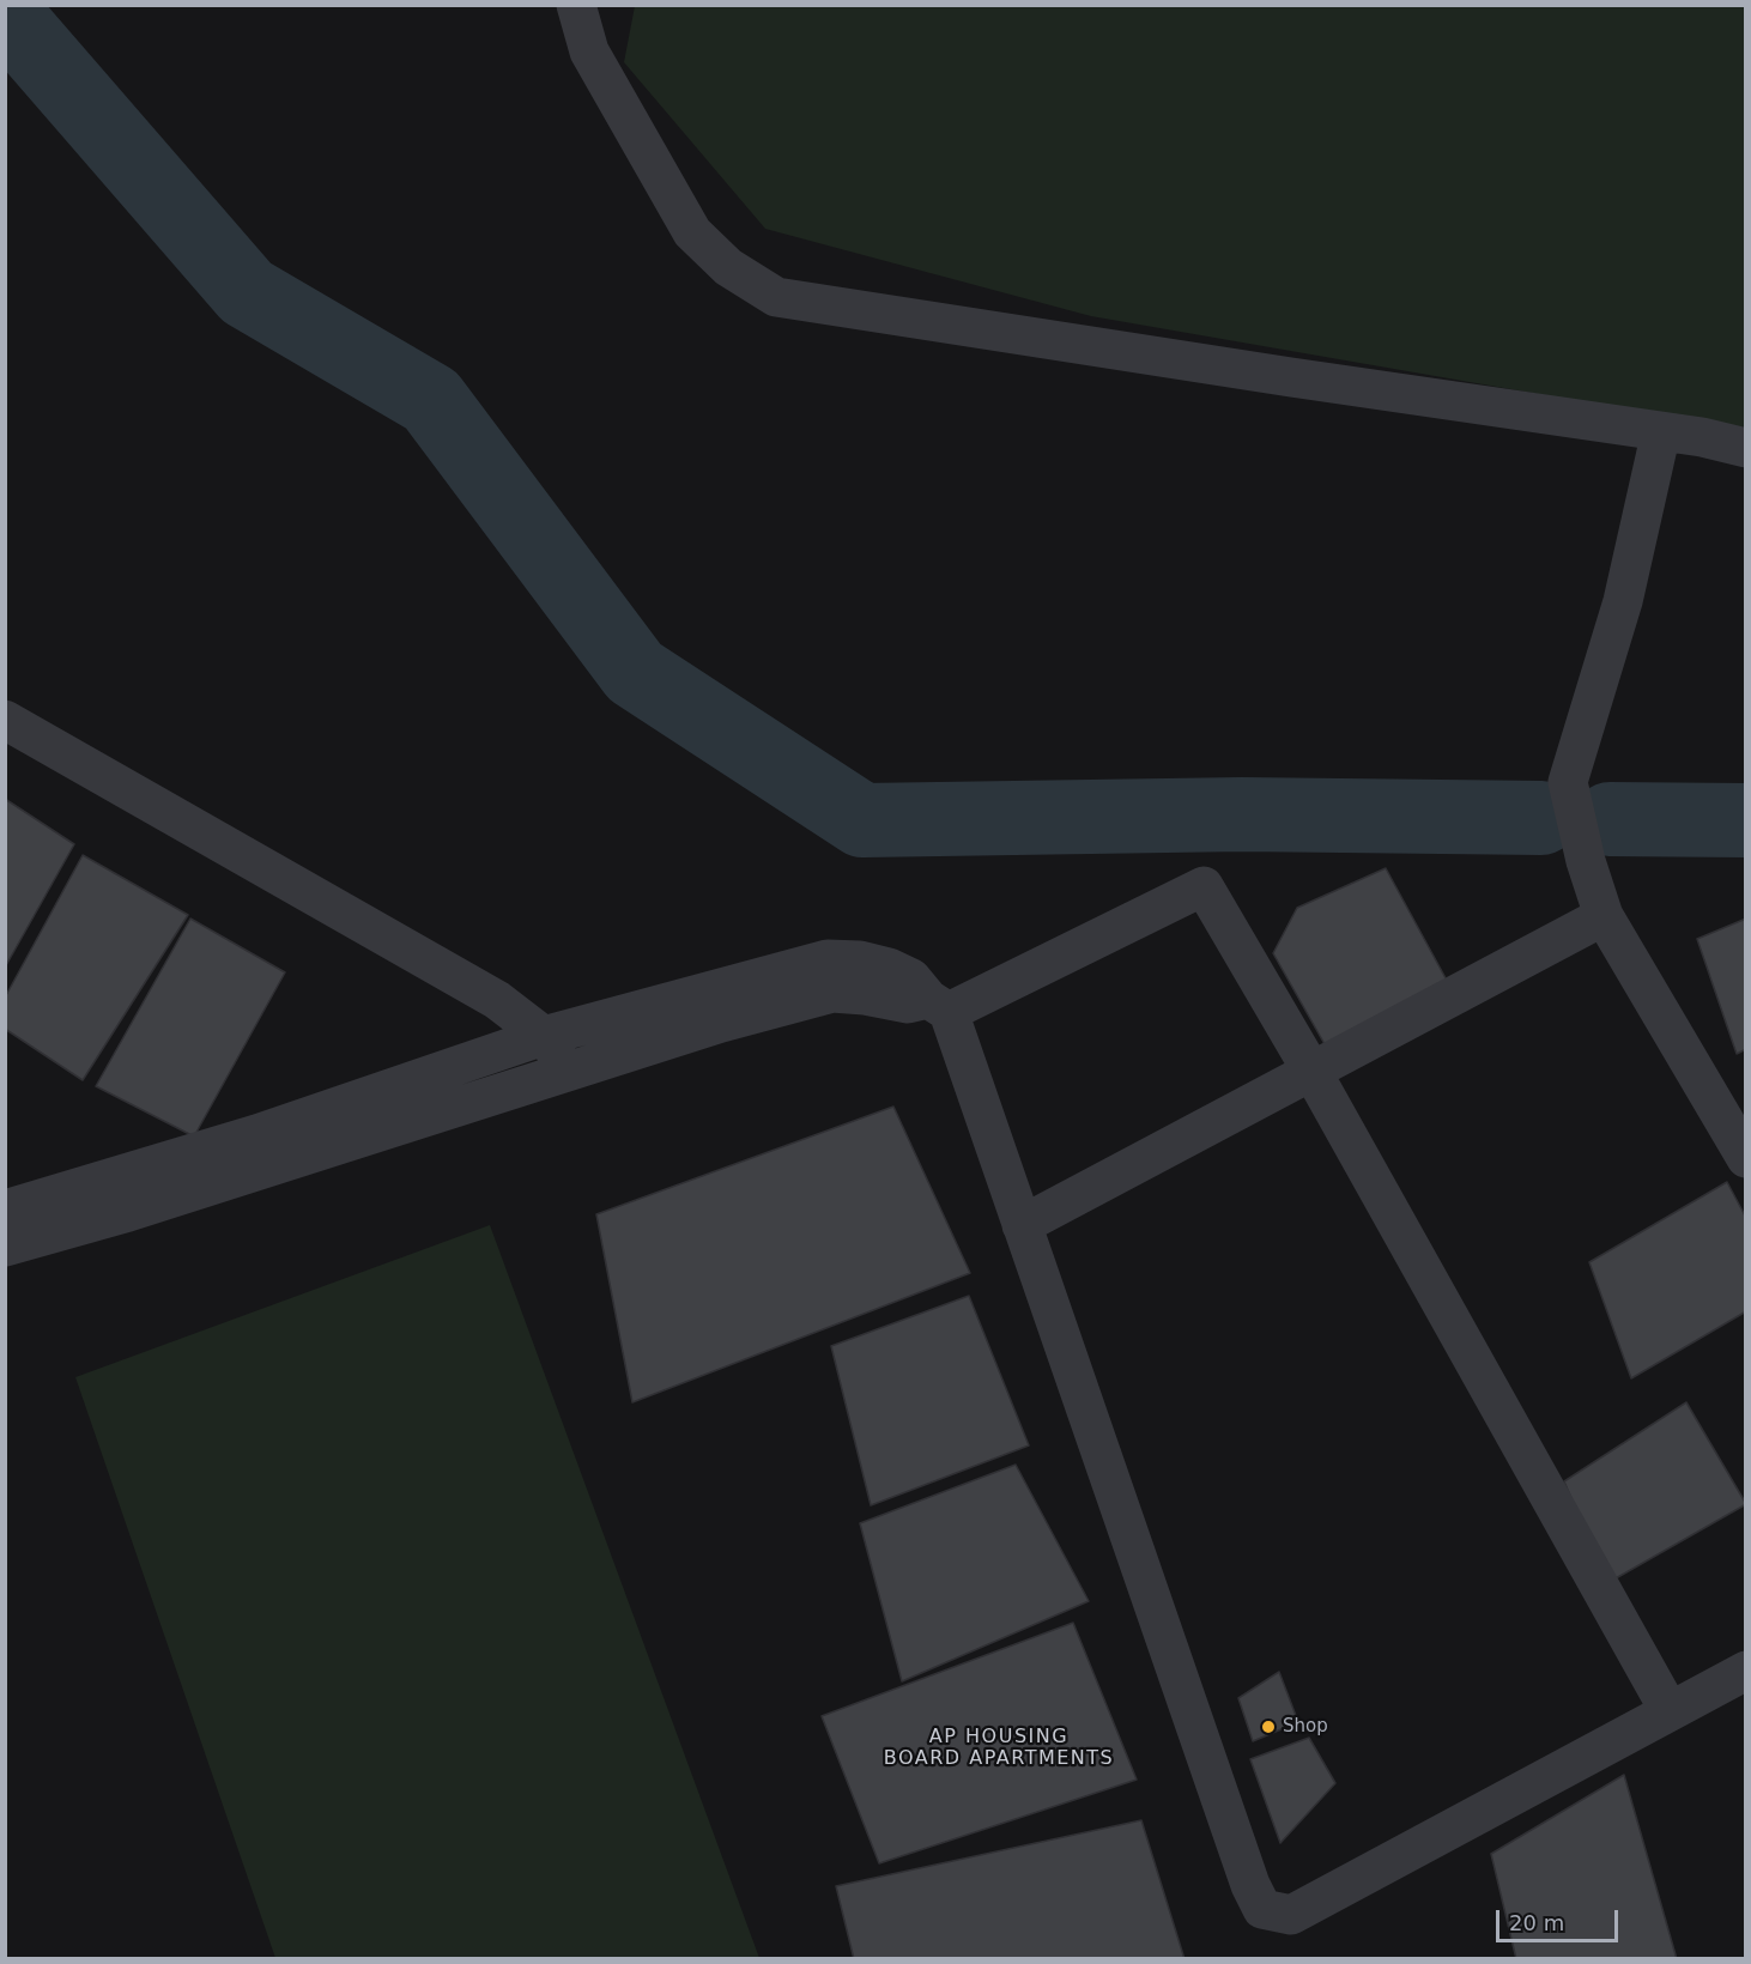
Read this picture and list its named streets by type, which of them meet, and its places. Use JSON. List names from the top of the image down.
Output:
{
  "districts": ["AP HOUSING BOARD APARTMENTS"],
  "places": ["Shop"],
  "scale_bar": "20 m"
}
